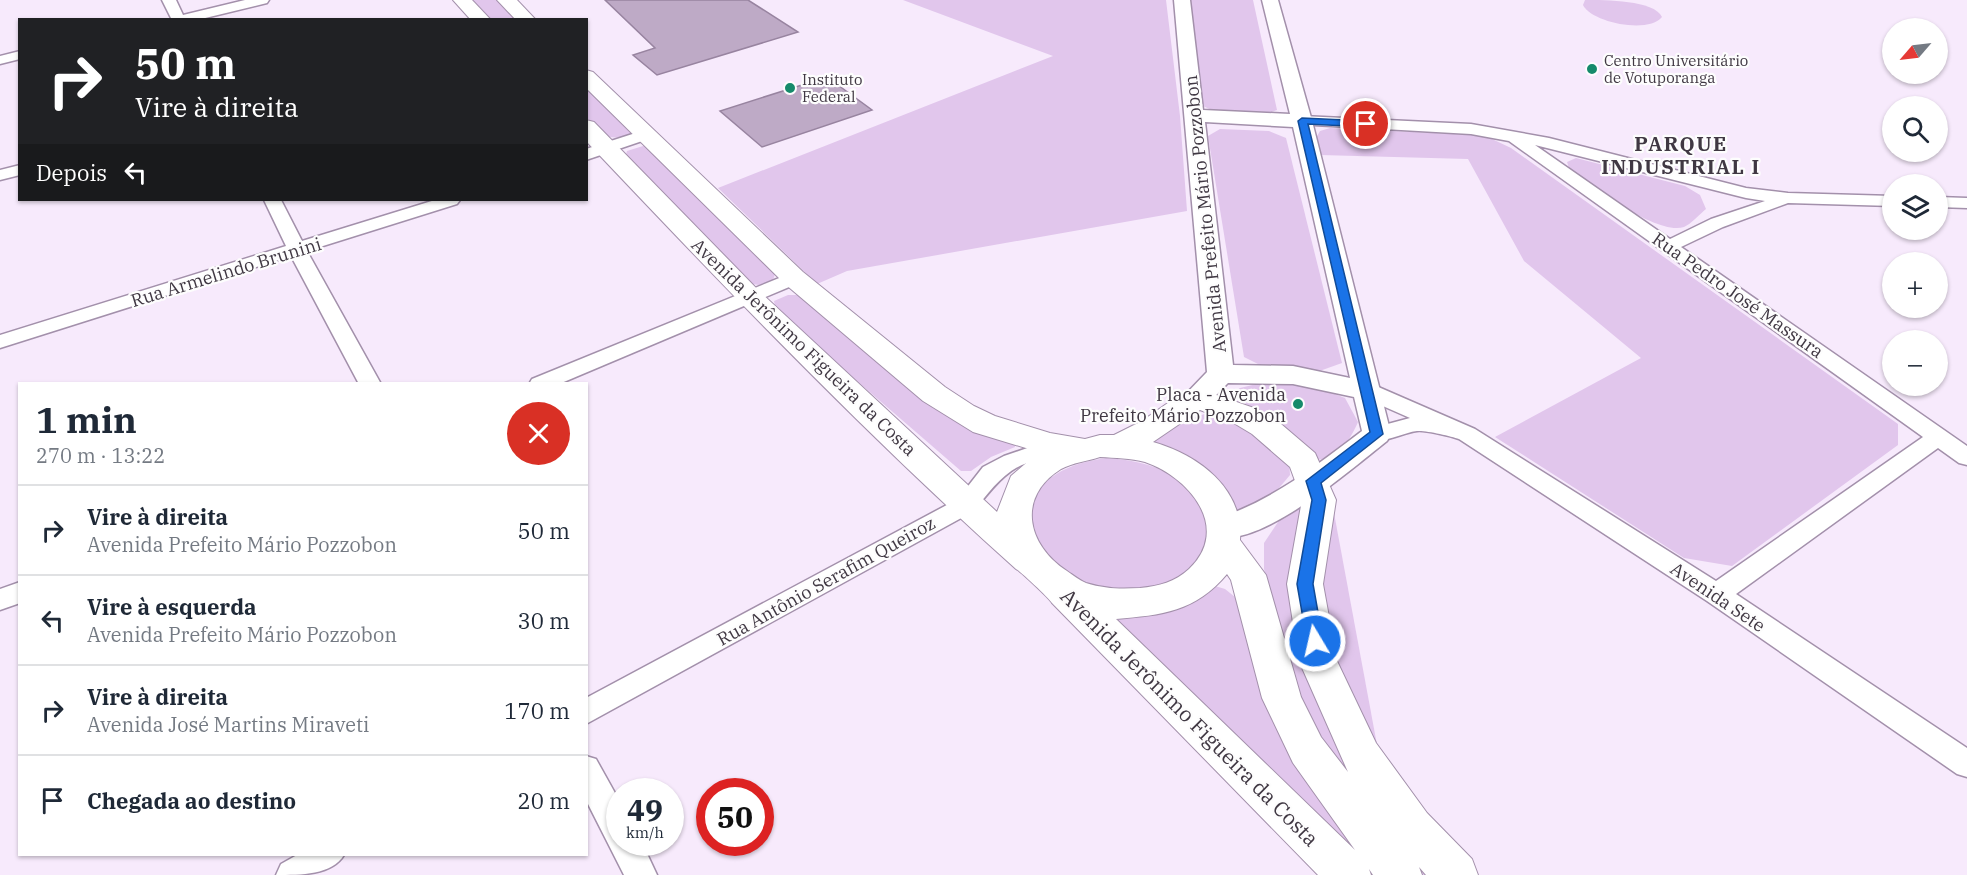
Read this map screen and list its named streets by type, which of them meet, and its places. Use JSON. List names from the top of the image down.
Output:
{
  "streets": {
    "main road": ["Avenida Prefeito Mário Pozzobon", "Avenida Jerônimo Figueira da Costa"],
    "street": [
      "Rua Armelindo Brunini",
      "Rua Pedro José Massura",
      "Rua Antônio Serafim Queiroz",
      "Avenida Sete"
    ]
  },
  "crossings": [
    ["Avenida Prefeito Mário Pozzobon", "Avenida Jerônimo Figueira da Costa"],
    ["Avenida Prefeito Mário Pozzobon", "Rua Antônio Serafim Queiroz"],
    ["Avenida Jerônimo Figueira da Costa", "Rua Antônio Serafim Queiroz"]
  ],
  "districts": ["PARQUE INDUSTRIAL I"],
  "places": ["Centro Universitário de Votuporanga", "Instituto Federal", "Placa - Avenida Prefeito Mário Pozzobon"],
  "north": "bottom left",
  "page": {
    "map_buttons": ["+", "−"],
    "turn": ["50 m", "Vire à direita"],
    "then": "Depois",
    "heading": ["1 min", "270 m · 13:22"],
    "list": [
      {
        "name": "Vire à direita",
        "note": "Avenida Prefeito Mário Pozzobon",
        "value": "50 m"
      },
      {
        "name": "Vire à esquerda",
        "note": "Avenida Prefeito Mário Pozzobon",
        "value": "30 m"
      },
      {
        "name": "Vire à direita",
        "note": "Avenida José Martins Miraveti",
        "value": "170 m"
      },
      {
        "name": "Chegada ao destino",
        "value": "20 m"
      }
    ],
    "speed": "49 km/h",
    "limit": "50"
  }
}
